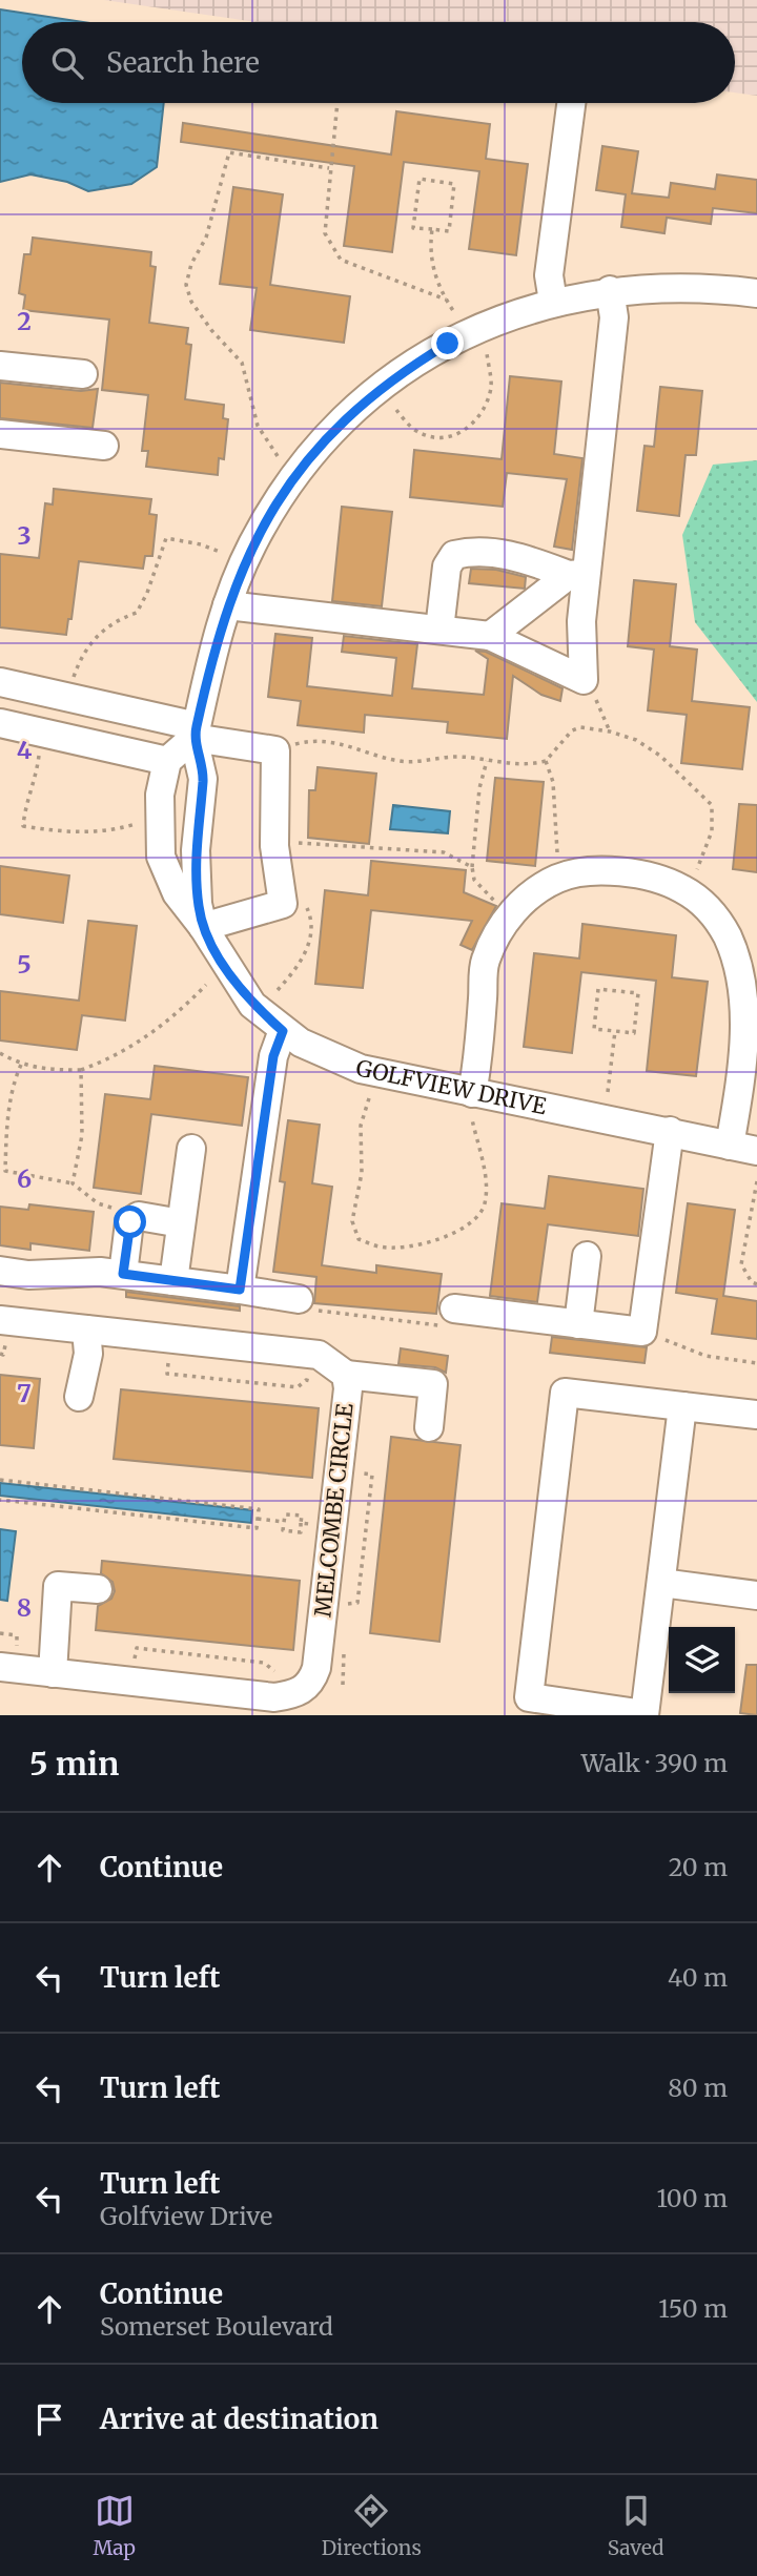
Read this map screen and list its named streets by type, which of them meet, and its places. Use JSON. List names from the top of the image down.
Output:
{
  "streets": {
    "street": ["GOLFVIEW DRIVE", "MELCOMBE CIRCLE"]
  },
  "page": {
    "search": "Search here",
    "heading": ["5 min", "Walk · 390 m"],
    "list": [
      ["Continue", "20 m"],
      ["Turn left", "40 m"],
      ["Turn left", "80 m"],
      ["Turn left", "Golfview Drive", "100 m"],
      ["Continue", "Somerset Boulevard", "150 m"],
      "Arrive at destination"
    ],
    "nav": ["Map", "Directions", "Saved"]
  },
  "grid": {
    "rows": [
      "2",
      "3",
      "4",
      "5",
      "6",
      "7",
      "8"
    ]
  }
}
